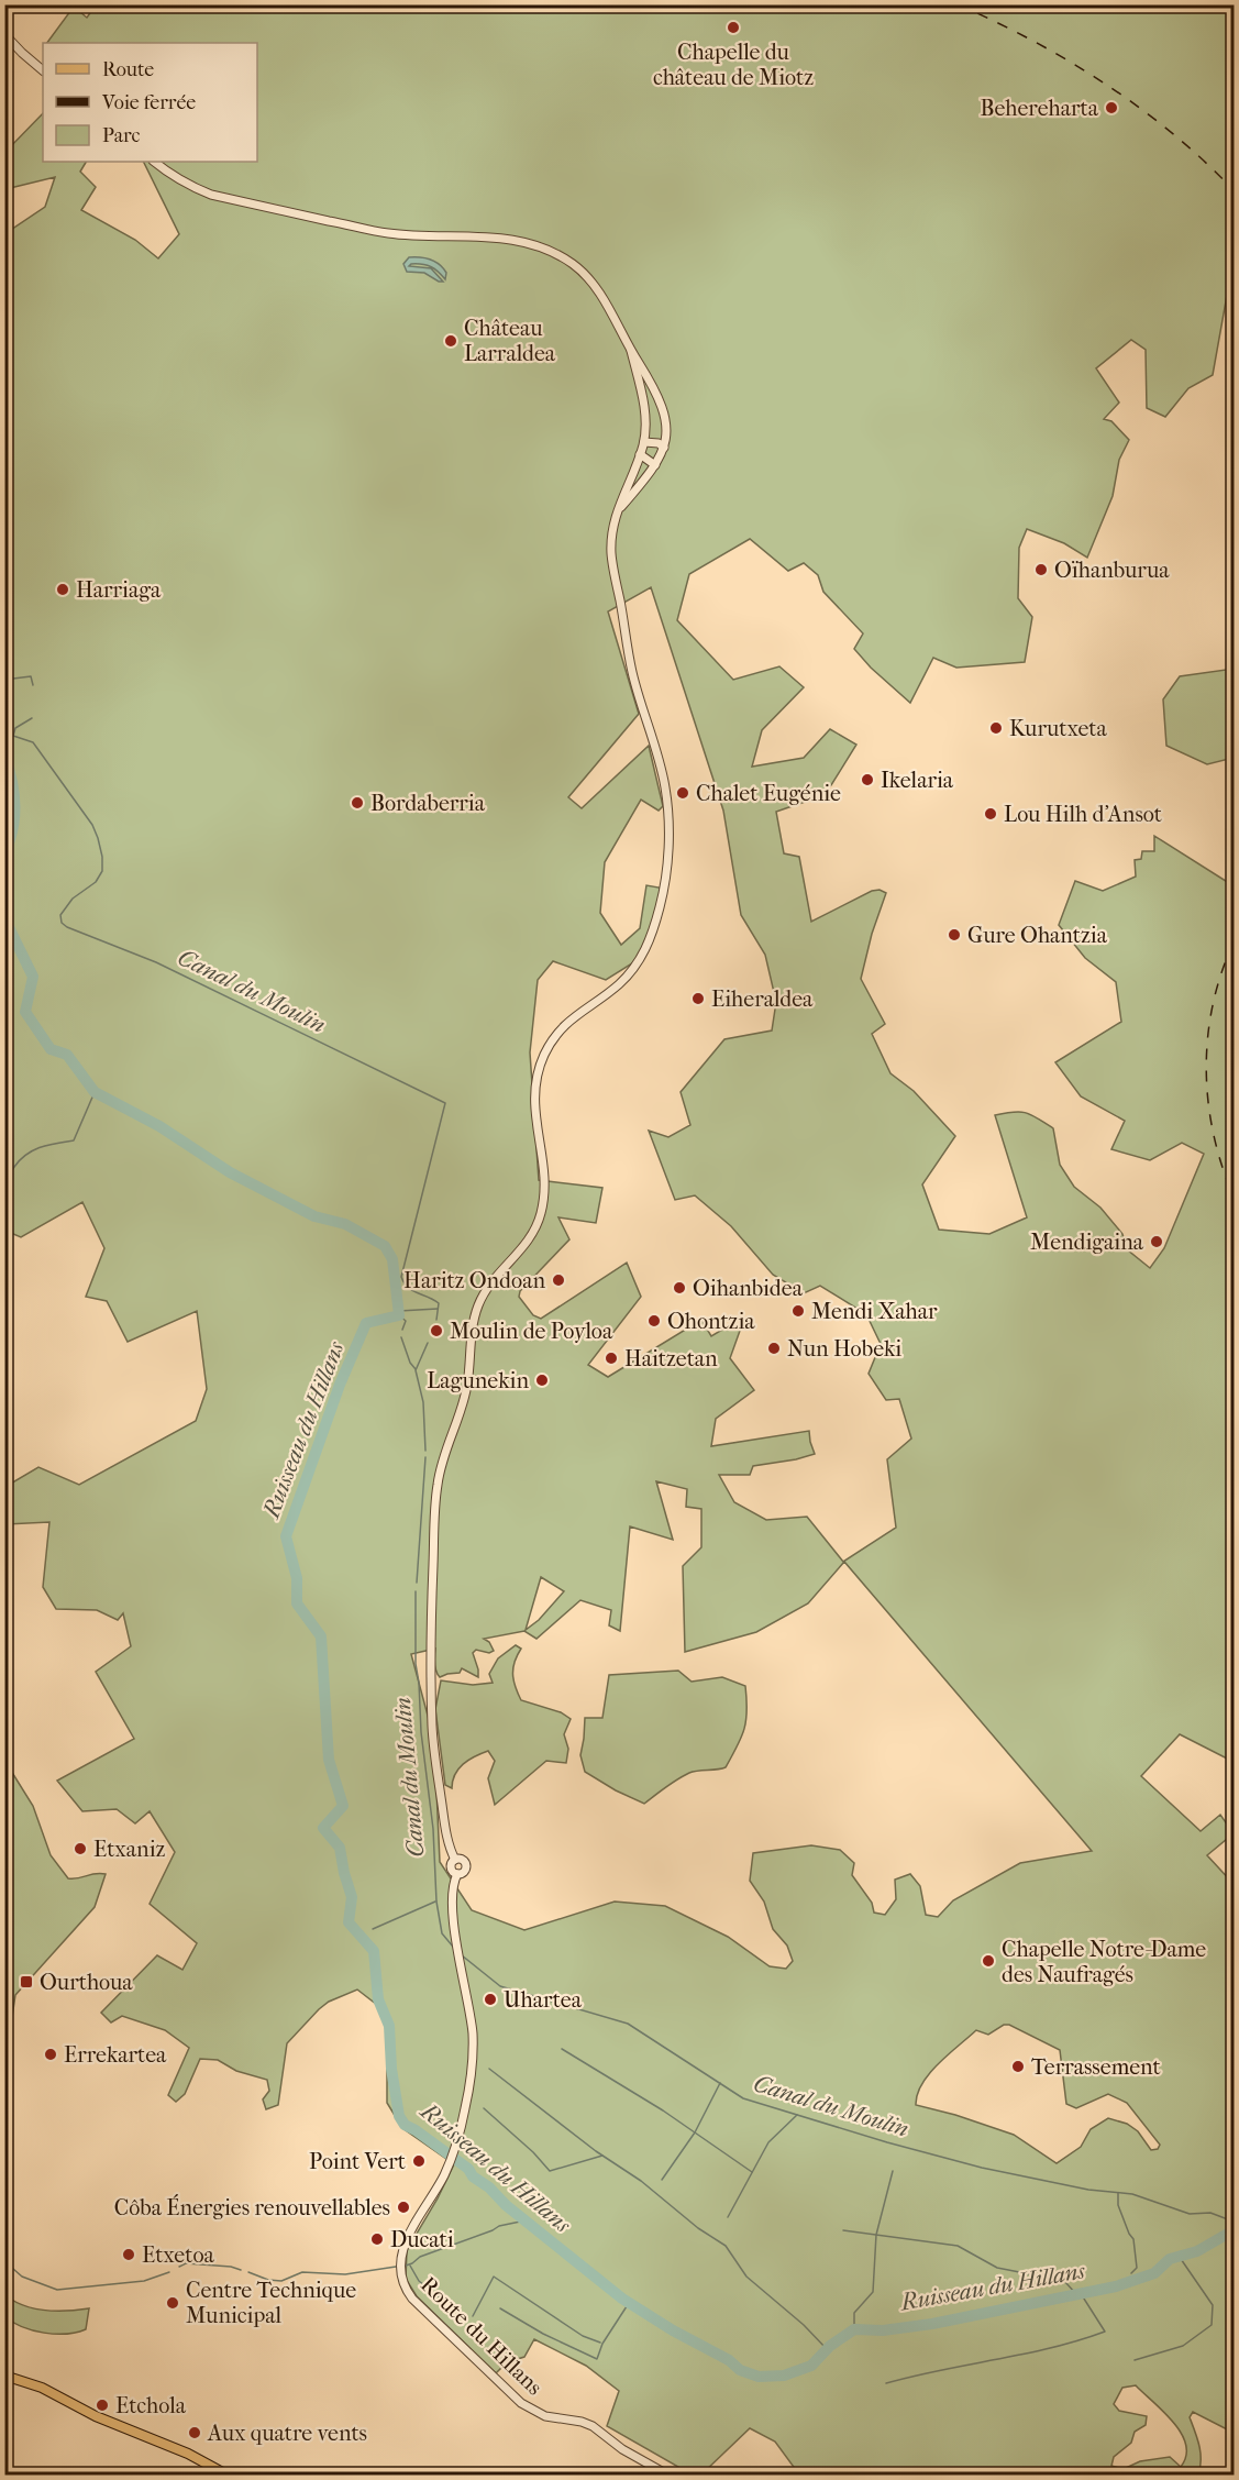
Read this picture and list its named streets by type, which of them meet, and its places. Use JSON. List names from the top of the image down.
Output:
{
  "streets": {
    "street": ["Route du Hillans"]
  },
  "water": ["Canal du Moulin", "Ruisseau du Hillans"],
  "places": {
    "other": [
      "Chapelle du château de Miotz",
      "Behereharta",
      "Château Larraldea",
      "Oïhanburua",
      "Harriaga",
      "Kurutxeta",
      "Ikelaria",
      "Chalet Eugénie",
      "Bordaberria",
      "Lou Hilh d'Ansot",
      "Gure Ohantzia",
      "Eiheraldea",
      "Mendigaina",
      "Haritz Ondoan",
      "Oihanbidea",
      "Mendi Xahar",
      "Ohontzia",
      "Moulin de Poyloa",
      "Nun Hobeki",
      "Haitzetan",
      "Lagunekin",
      "Etxaniz",
      "Chapelle Notre-Dame des Naufragés",
      "Uhartea",
      "Errekartea",
      "Terrassement",
      "Point Vert",
      "Côba Énergies renouvellables",
      "Ducati",
      "Etxetoa",
      "Centre Technique Municipal",
      "Etchola",
      "Aux quatre vents"
    ],
    "transit": ["Ourthoua"]
  },
  "legend": ["Route", "Voie ferrée", "Parc"]
}
